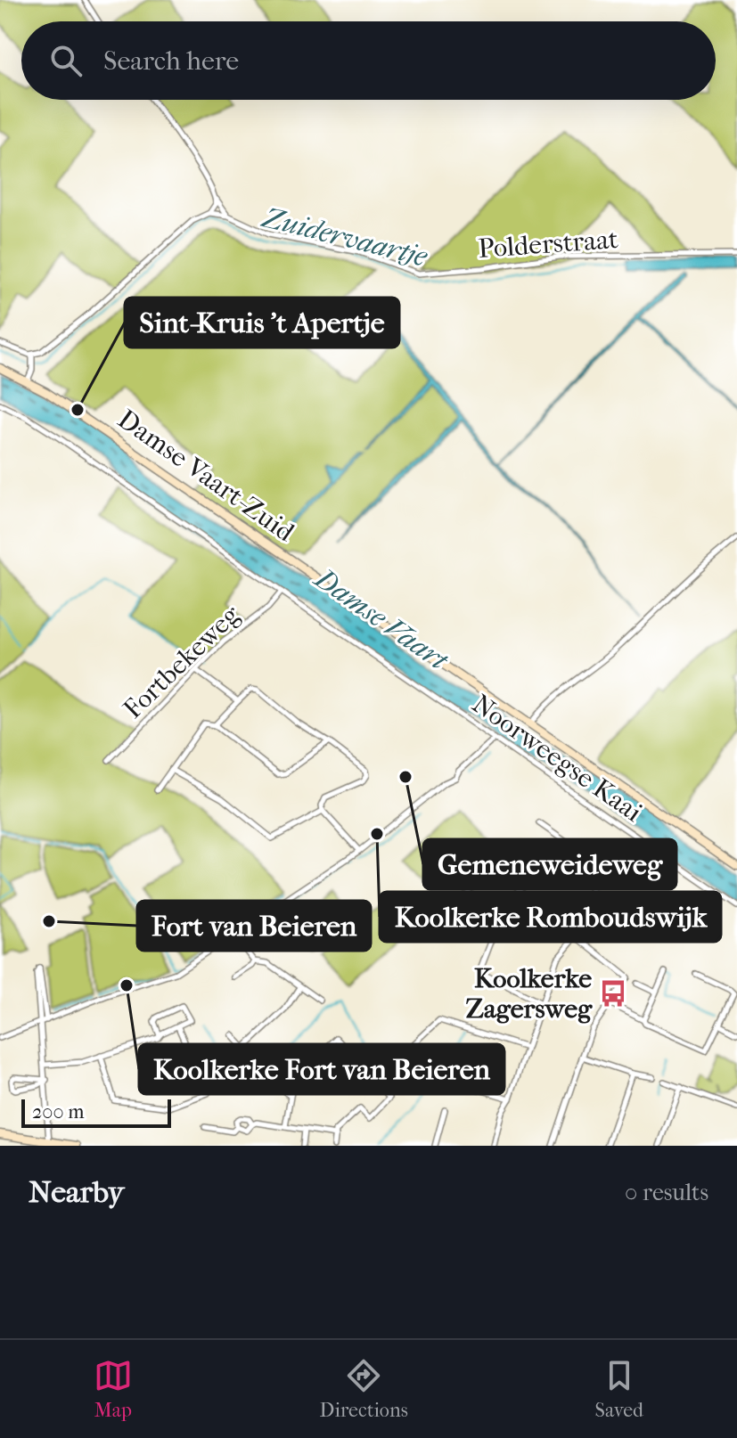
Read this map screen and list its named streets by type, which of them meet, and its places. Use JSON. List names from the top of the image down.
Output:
{
  "streets": {
    "street": [
      "Polderstraat",
      "Damse Vaart-Zuid",
      "Fortbekeweg",
      "Noorweegse Kaai"
    ]
  },
  "crossings": [
    ["Fortbekeweg", "Noorweegse Kaai"]
  ],
  "water": ["Zuidervaartje", "Damse Vaart"],
  "places": {
    "other": [
      "Sint-Kruis 't Apertje",
      "Gemeneweideweg",
      "Koolkerke Romboudswijk",
      "Fort van Beieren",
      "Koolkerke Fort van Beieren"
    ],
    "bus stop": ["Koolkerke Zagersweg"]
  },
  "scale_bar": "200 m",
  "page": {
    "search": "Search here",
    "scale": "200 m",
    "heading": ["Nearby", "0 results"],
    "nav": ["Map", "Directions", "Saved"]
  }
}
